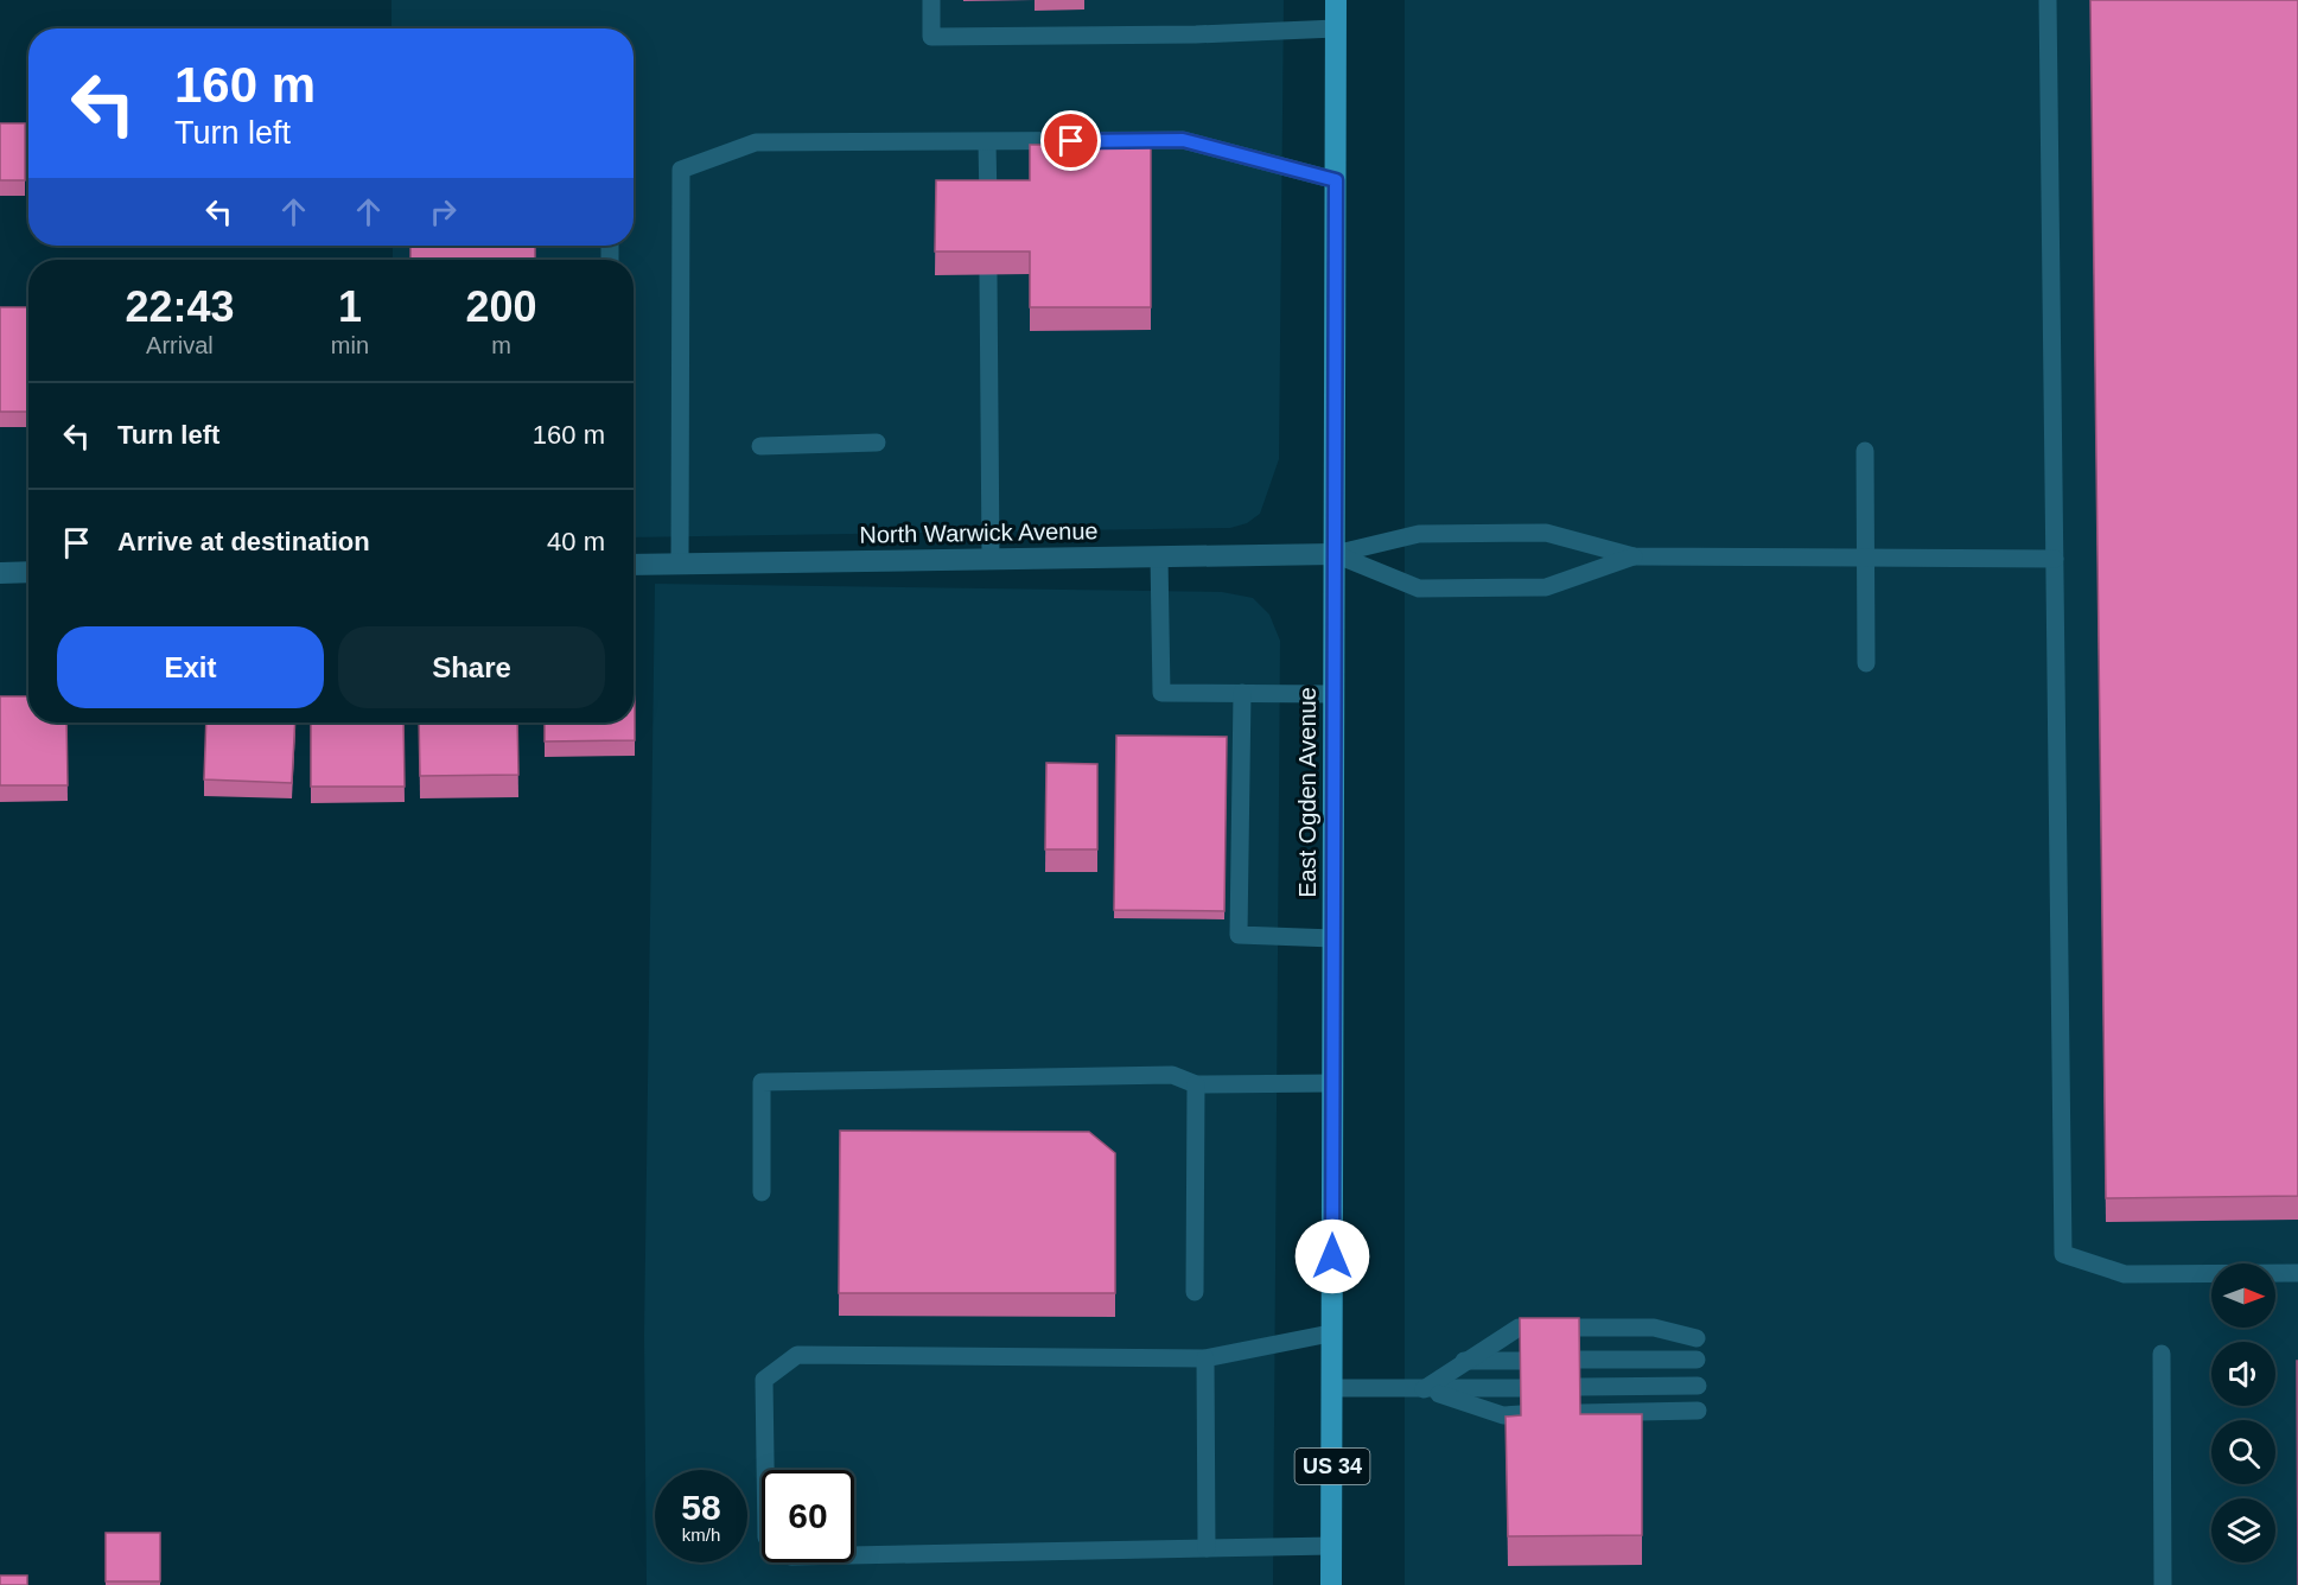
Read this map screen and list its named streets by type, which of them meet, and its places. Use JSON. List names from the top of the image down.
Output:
{
  "streets": {
    "main road": ["East Ogden Avenue", "US 34"],
    "street": ["North Warwick Avenue"]
  },
  "crossings": [
    ["North Warwick Avenue", "East Ogden Avenue"]
  ],
  "north": "right",
  "page": {
    "turn": ["160 m", "Turn left"],
    "eta": [
      "22:43",
      "Arrival",
      "1",
      "min",
      "200",
      "m"
    ],
    "list": [
      {
        "name": "Turn left",
        "value": "160 m"
      },
      {
        "name": "Arrive at destination",
        "value": "40 m"
      }
    ],
    "buttons": ["Exit", "Share"],
    "speed": "58 km/h",
    "limit": "60"
  }
}
